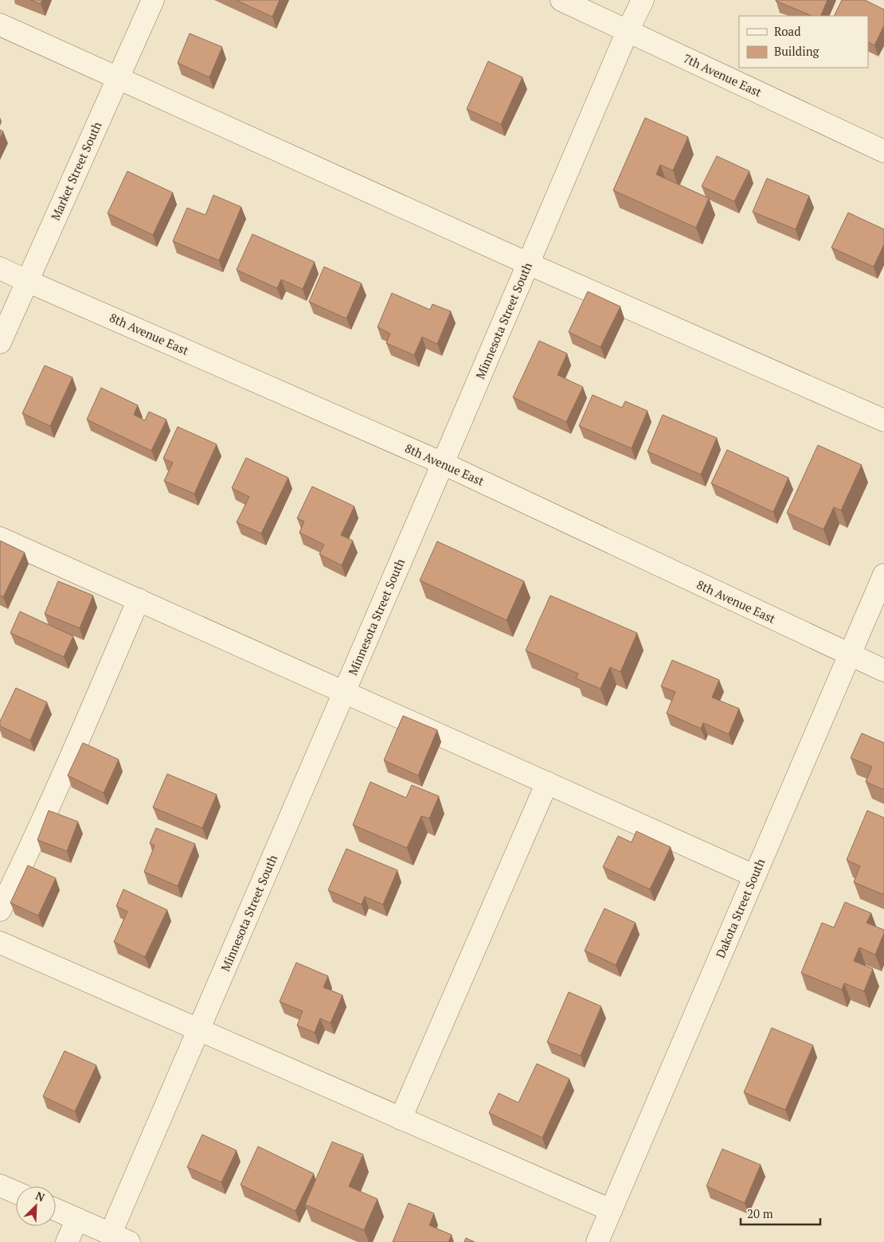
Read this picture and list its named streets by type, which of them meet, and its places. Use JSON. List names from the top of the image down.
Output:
{
  "streets": {
    "street": [
      "7th Avenue East",
      "Market Street South",
      "Minnesota Street South",
      "8th Avenue East",
      "Dakota Street South"
    ]
  },
  "crossings": [
    ["7th Avenue East", "Minnesota Street South"],
    ["Market Street South", "8th Avenue East"],
    ["Minnesota Street South", "8th Avenue East"],
    ["8th Avenue East", "Dakota Street South"]
  ],
  "legend": ["Road", "Building"],
  "scale_bar": "20 m",
  "north": "top right"
}
